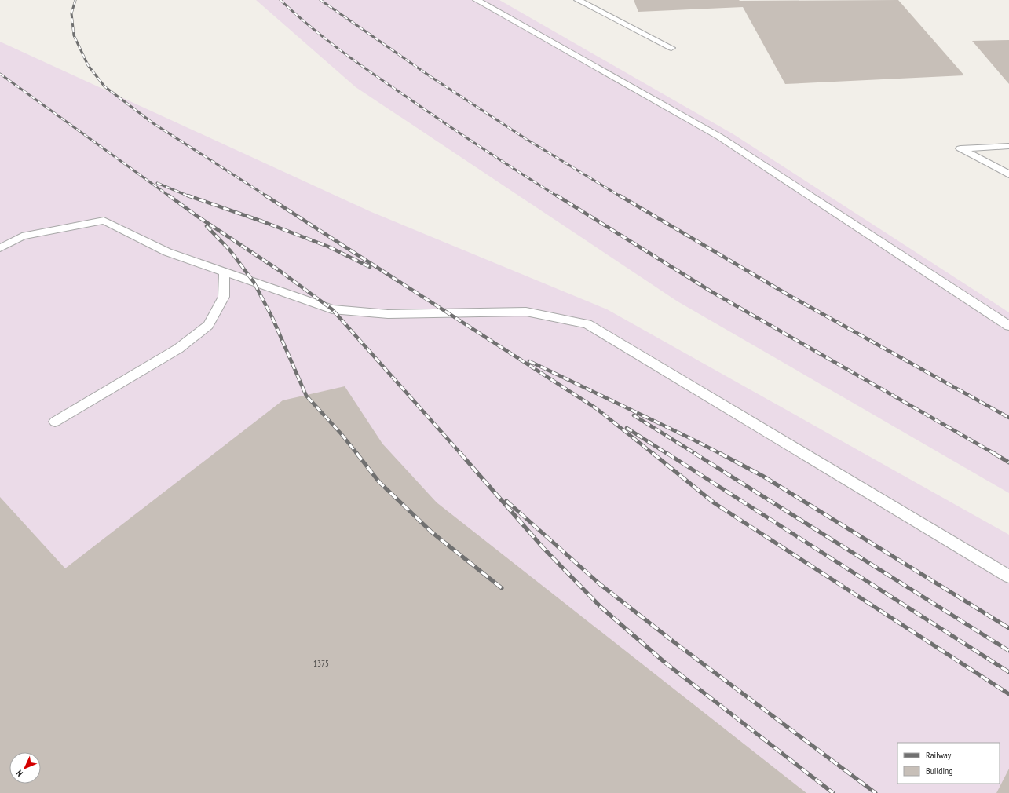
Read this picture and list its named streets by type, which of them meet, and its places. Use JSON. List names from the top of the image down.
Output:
{
  "house_numbers": ["1375"],
  "legend": ["Railway", "Building"],
  "north": "bottom left"
}
